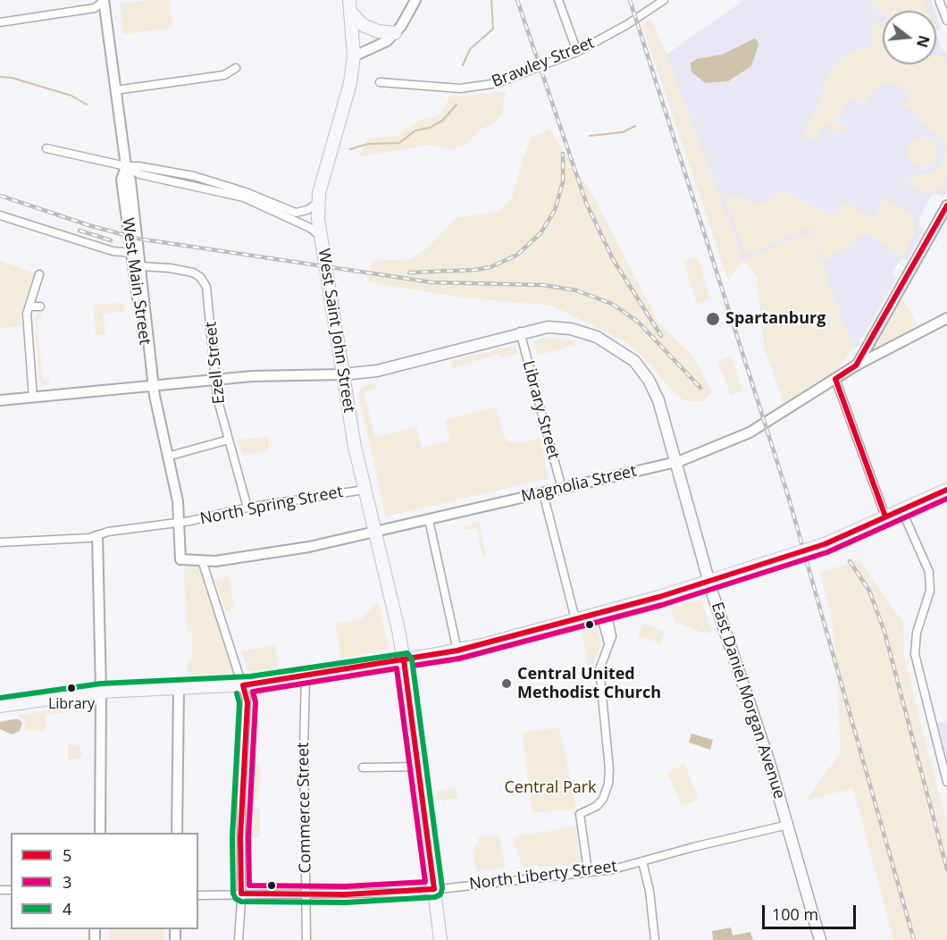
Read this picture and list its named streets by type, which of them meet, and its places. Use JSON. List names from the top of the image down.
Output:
{
  "streets": {
    "main road": ["West Saint John Street", "East Daniel Morgan Avenue"],
    "street": [
      "Brawley Street",
      "West Main Street",
      "Ezell Street",
      "Library Street",
      "Magnolia Street",
      "North Spring Street",
      "Commerce Street",
      "North Liberty Street"
    ]
  },
  "crossings": [
    ["West Main Street", "Ezell Street"],
    ["West Main Street", "Magnolia Street"],
    ["West Main Street", "North Spring Street"],
    ["West Saint John Street", "Magnolia Street"],
    ["West Saint John Street", "North Spring Street"],
    ["West Saint John Street", "East Daniel Morgan Avenue"],
    ["West Saint John Street", "North Liberty Street"],
    ["Ezell Street", "North Spring Street"],
    ["Library Street", "Magnolia Street"],
    ["Library Street", "East Daniel Morgan Avenue"],
    ["Magnolia Street", "East Daniel Morgan Avenue"],
    ["East Daniel Morgan Avenue", "North Liberty Street"],
    ["Commerce Street", "North Liberty Street"]
  ],
  "parks": ["Central Park"],
  "places": ["Spartanburg", "Central United Methodist Church", "Library"],
  "lines": ["transit line 5", "transit line 3", "transit line 4"],
  "legend": ["5", "3", "4"],
  "scale_bar": "100 m",
  "north": "right"
}
